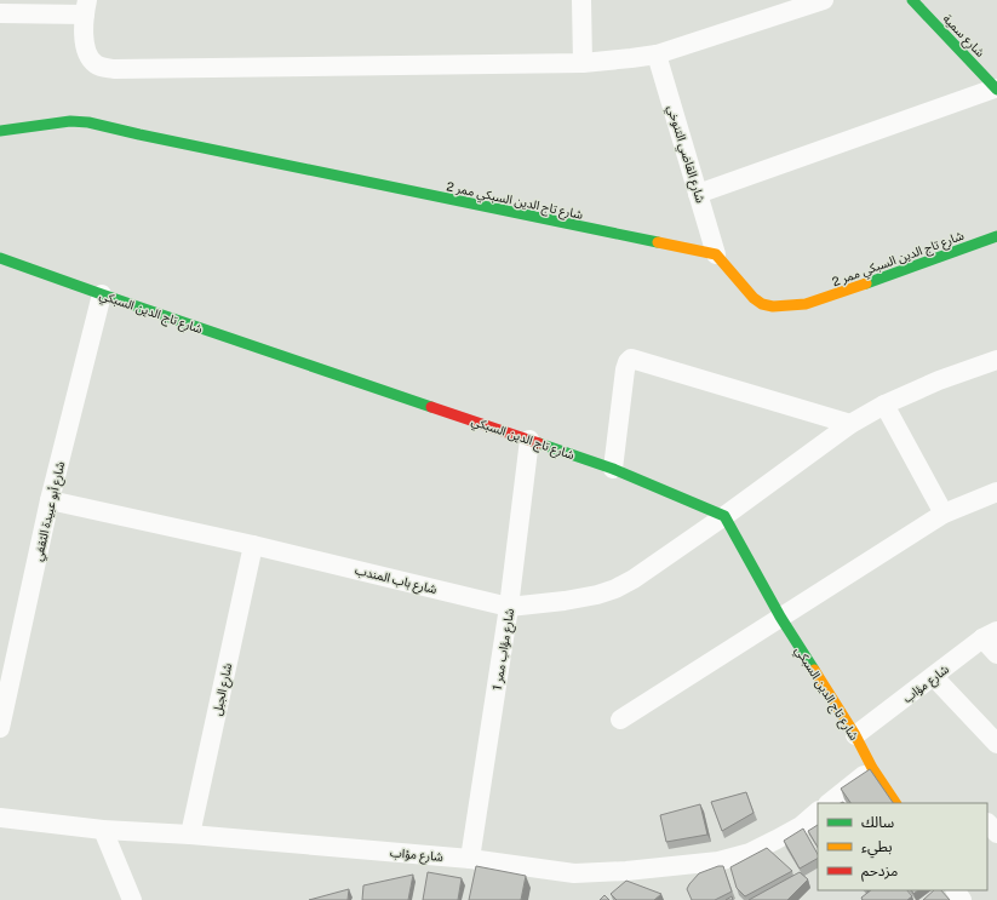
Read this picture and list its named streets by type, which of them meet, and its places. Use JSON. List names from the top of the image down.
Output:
{
  "streets": {
    "street": [
      "شارع سمية",
      "شارع القاضي التنوخي",
      "شارع تاج الدين السبكي ممر 2",
      "شارع تاج الدين السبكي",
      "شارع أبو عبيدة الثقفي",
      "شارع باب المندب",
      "شارع مؤاب ممر 1",
      "شارع مؤاب",
      "شارع الجبل"
    ]
  },
  "crossings": [
    ["شارع القاضي التنوخي", "شارع تاج الدين السبكي ممر 2"],
    ["شارع تاج الدين السبكي", "شارع أبو عبيدة الثقفي"],
    ["شارع تاج الدين السبكي", "شارع باب المندب"],
    ["شارع تاج الدين السبكي", "شارع مؤاب ممر 1"],
    ["شارع تاج الدين السبكي", "شارع مؤاب"],
    ["شارع أبو عبيدة الثقفي", "شارع باب المندب"],
    ["شارع باب المندب", "شارع مؤاب ممر 1"],
    ["شارع باب المندب", "شارع الجبل"],
    ["شارع مؤاب ممر 1", "شارع مؤاب"],
    ["شارع مؤاب", "شارع الجبل"]
  ],
  "legend": ["سالك", "بطيء", "مزدحم"]
}
